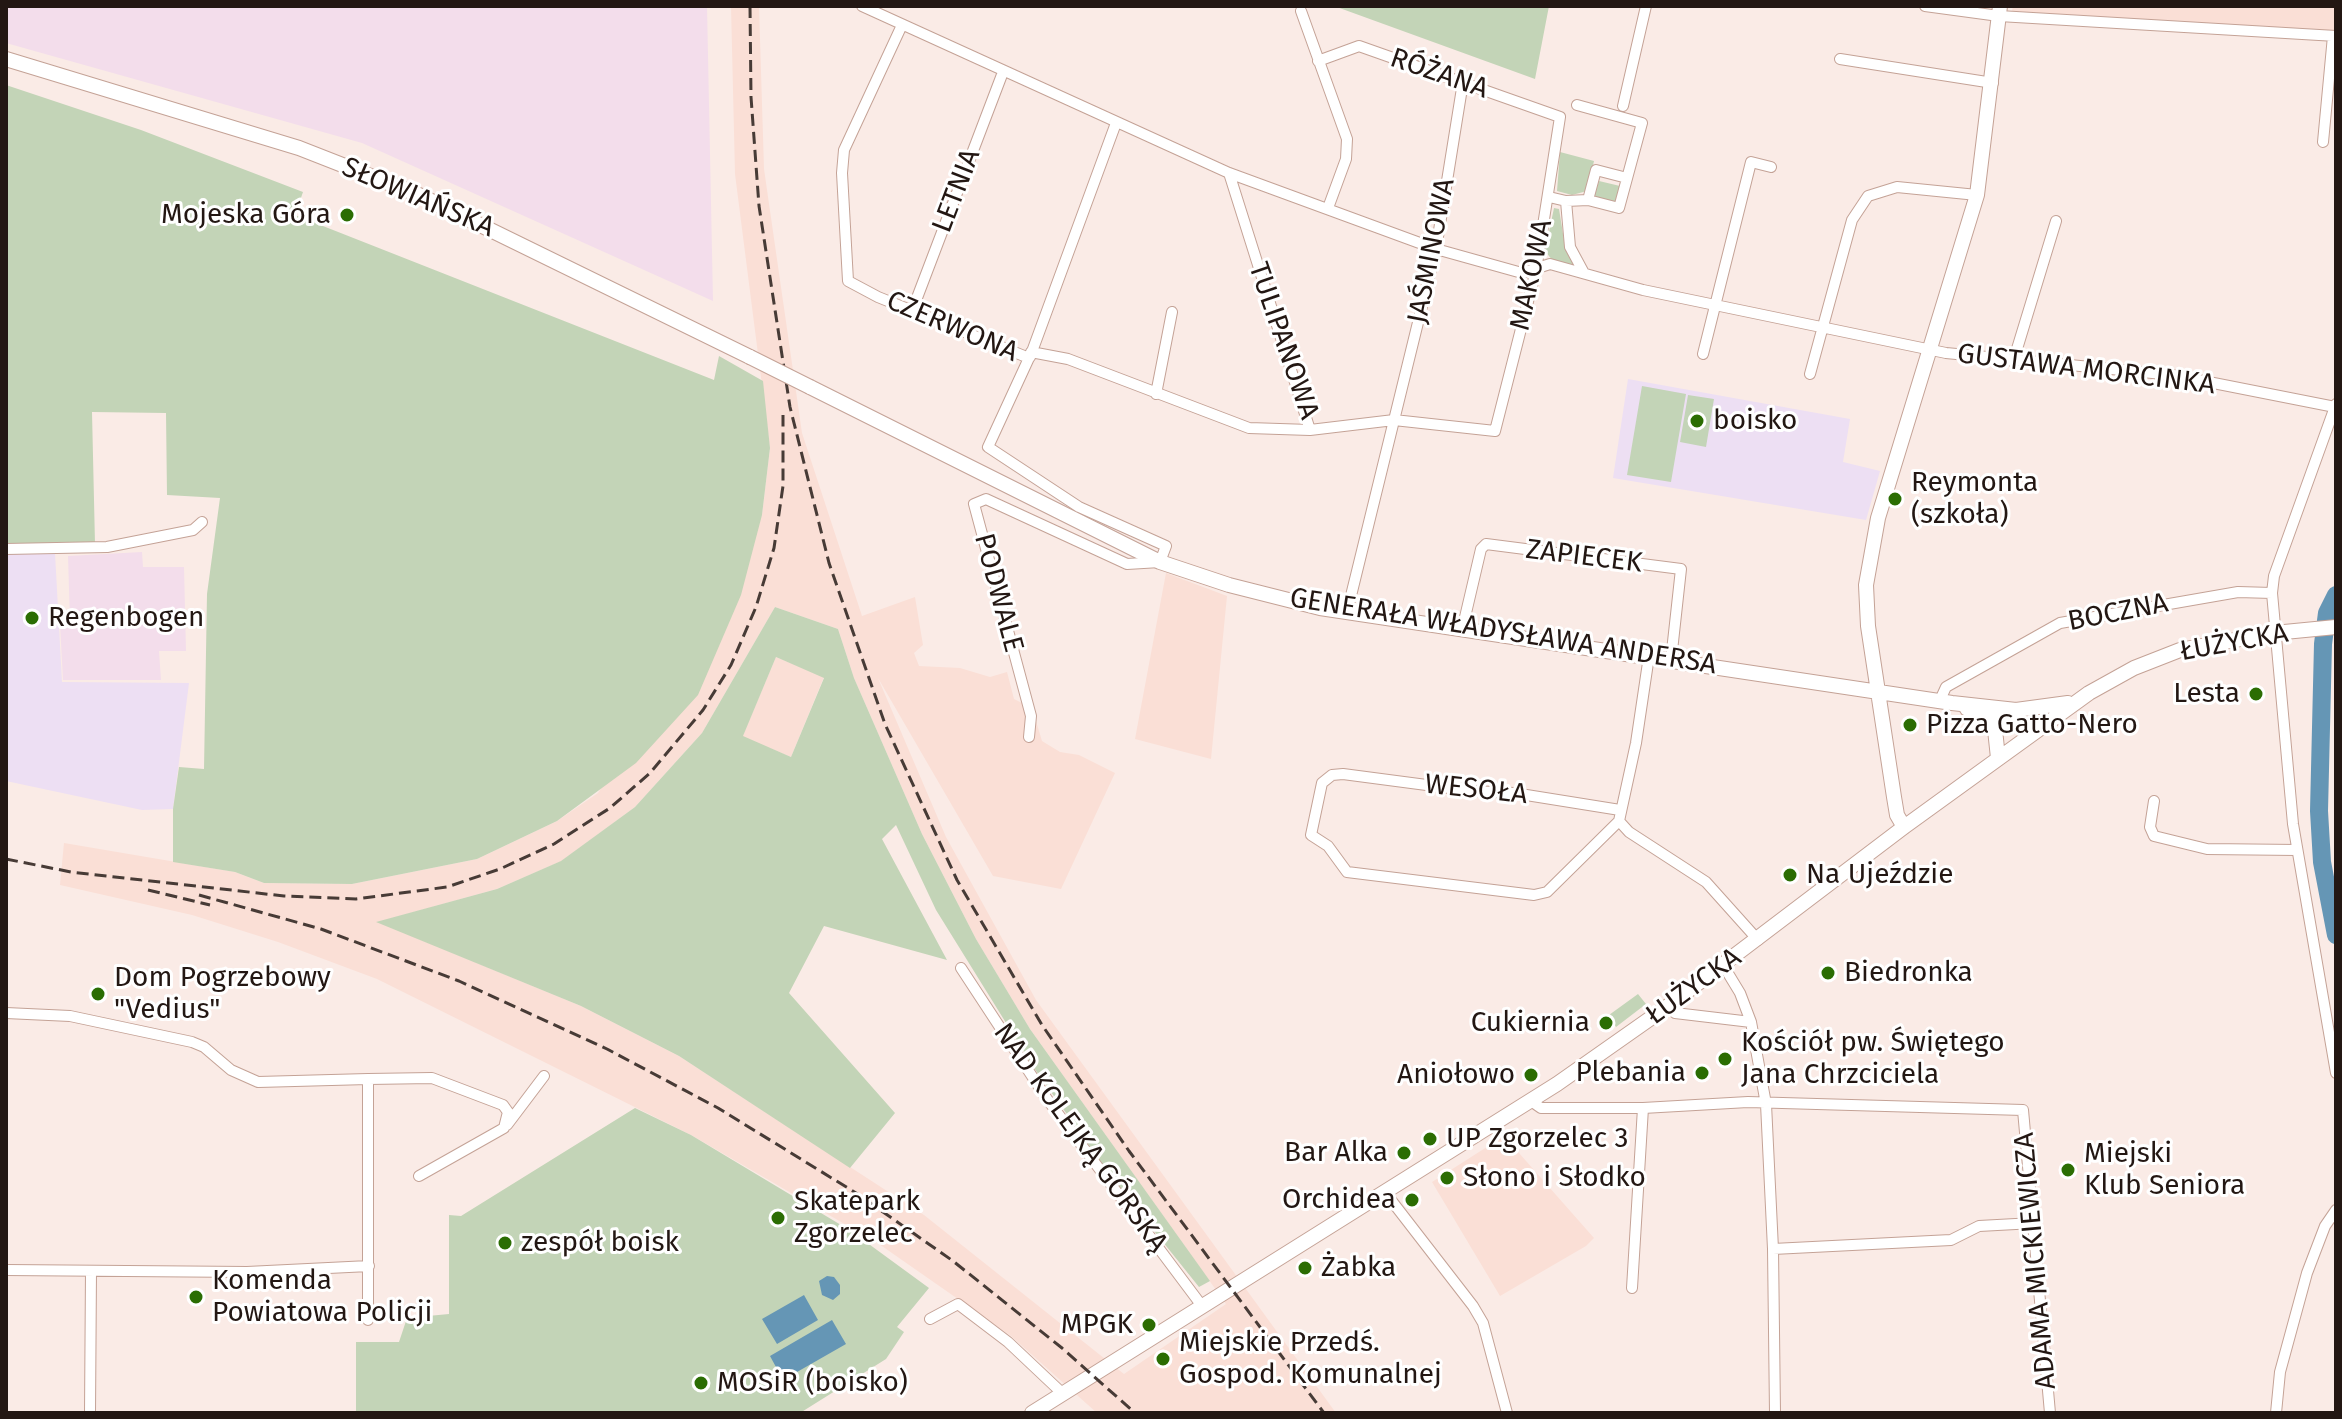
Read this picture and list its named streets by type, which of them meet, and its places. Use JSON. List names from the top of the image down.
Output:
{
  "streets": {
    "street": [
      "RÓŻANA",
      "LETNIA",
      "SŁOWIAŃSKA",
      "JAŚMINOWA",
      "MAKOWA",
      "CZERWONA",
      "TULIPANOWA",
      "GUSTAWA MORCINKA",
      "ZAPIECEK",
      "PODWALE",
      "BOCZNA",
      "GENERAŁA WŁADYSŁAWA ANDERSA",
      "ŁUŻYCKA",
      "WESOŁA",
      "NAD KOLEJKĄ GÓRSKĄ",
      "ADAMA MICKIEWICZA"
    ]
  },
  "crossings": [
    ["RÓŻANA", "JAŚMINOWA"],
    ["RÓŻANA", "MAKOWA"],
    ["LETNIA", "CZERWONA"],
    ["LETNIA", "GUSTAWA MORCINKA"],
    ["SŁOWIAŃSKA", "GENERAŁA WŁADYSŁAWA ANDERSA"],
    ["JAŚMINOWA", "TULIPANOWA"],
    ["JAŚMINOWA", "GUSTAWA MORCINKA"],
    ["JAŚMINOWA", "GENERAŁA WŁADYSŁAWA ANDERSA"],
    ["MAKOWA", "TULIPANOWA"],
    ["MAKOWA", "GUSTAWA MORCINKA"],
    ["CZERWONA", "GUSTAWA MORCINKA"],
    ["CZERWONA", "PODWALE"],
    ["CZERWONA", "GENERAŁA WŁADYSŁAWA ANDERSA"],
    ["TULIPANOWA", "GUSTAWA MORCINKA"],
    ["ZAPIECEK", "GENERAŁA WŁADYSŁAWA ANDERSA"],
    ["PODWALE", "GENERAŁA WŁADYSŁAWA ANDERSA"],
    ["BOCZNA", "GENERAŁA WŁADYSŁAWA ANDERSA"],
    ["GENERAŁA WŁADYSŁAWA ANDERSA", "ŁUŻYCKA"],
    ["ŁUŻYCKA", "NAD KOLEJKĄ GÓRSKĄ"]
  ],
  "places": [
    "Mojeska Góra",
    "boisko",
    "Reymonta (szkoła)",
    "Regenbogen",
    "Lesta",
    "Pizza Gatto-Nero",
    "Na Ujeździe",
    "Biedronka",
    "Dom Pogrzebowy \"Vedius\"",
    "Cukiernia",
    "Kościół pw. Świętego Jana Chrzciciela",
    "Plebania",
    "Aniołowo",
    "UP Zgorzelec 3",
    "Bar Alka",
    "Miejski Klub Seniora",
    "Słono i Słodko",
    "Orchidea",
    "Skatepark Zgorzelec",
    "zespół boisk",
    "Żabka",
    "Komenda Powiatowa Policji",
    "MPGK",
    "Miejskie Przedś. Gospod. Komunalnej",
    "MOSiR (boisko)"
  ]
}
